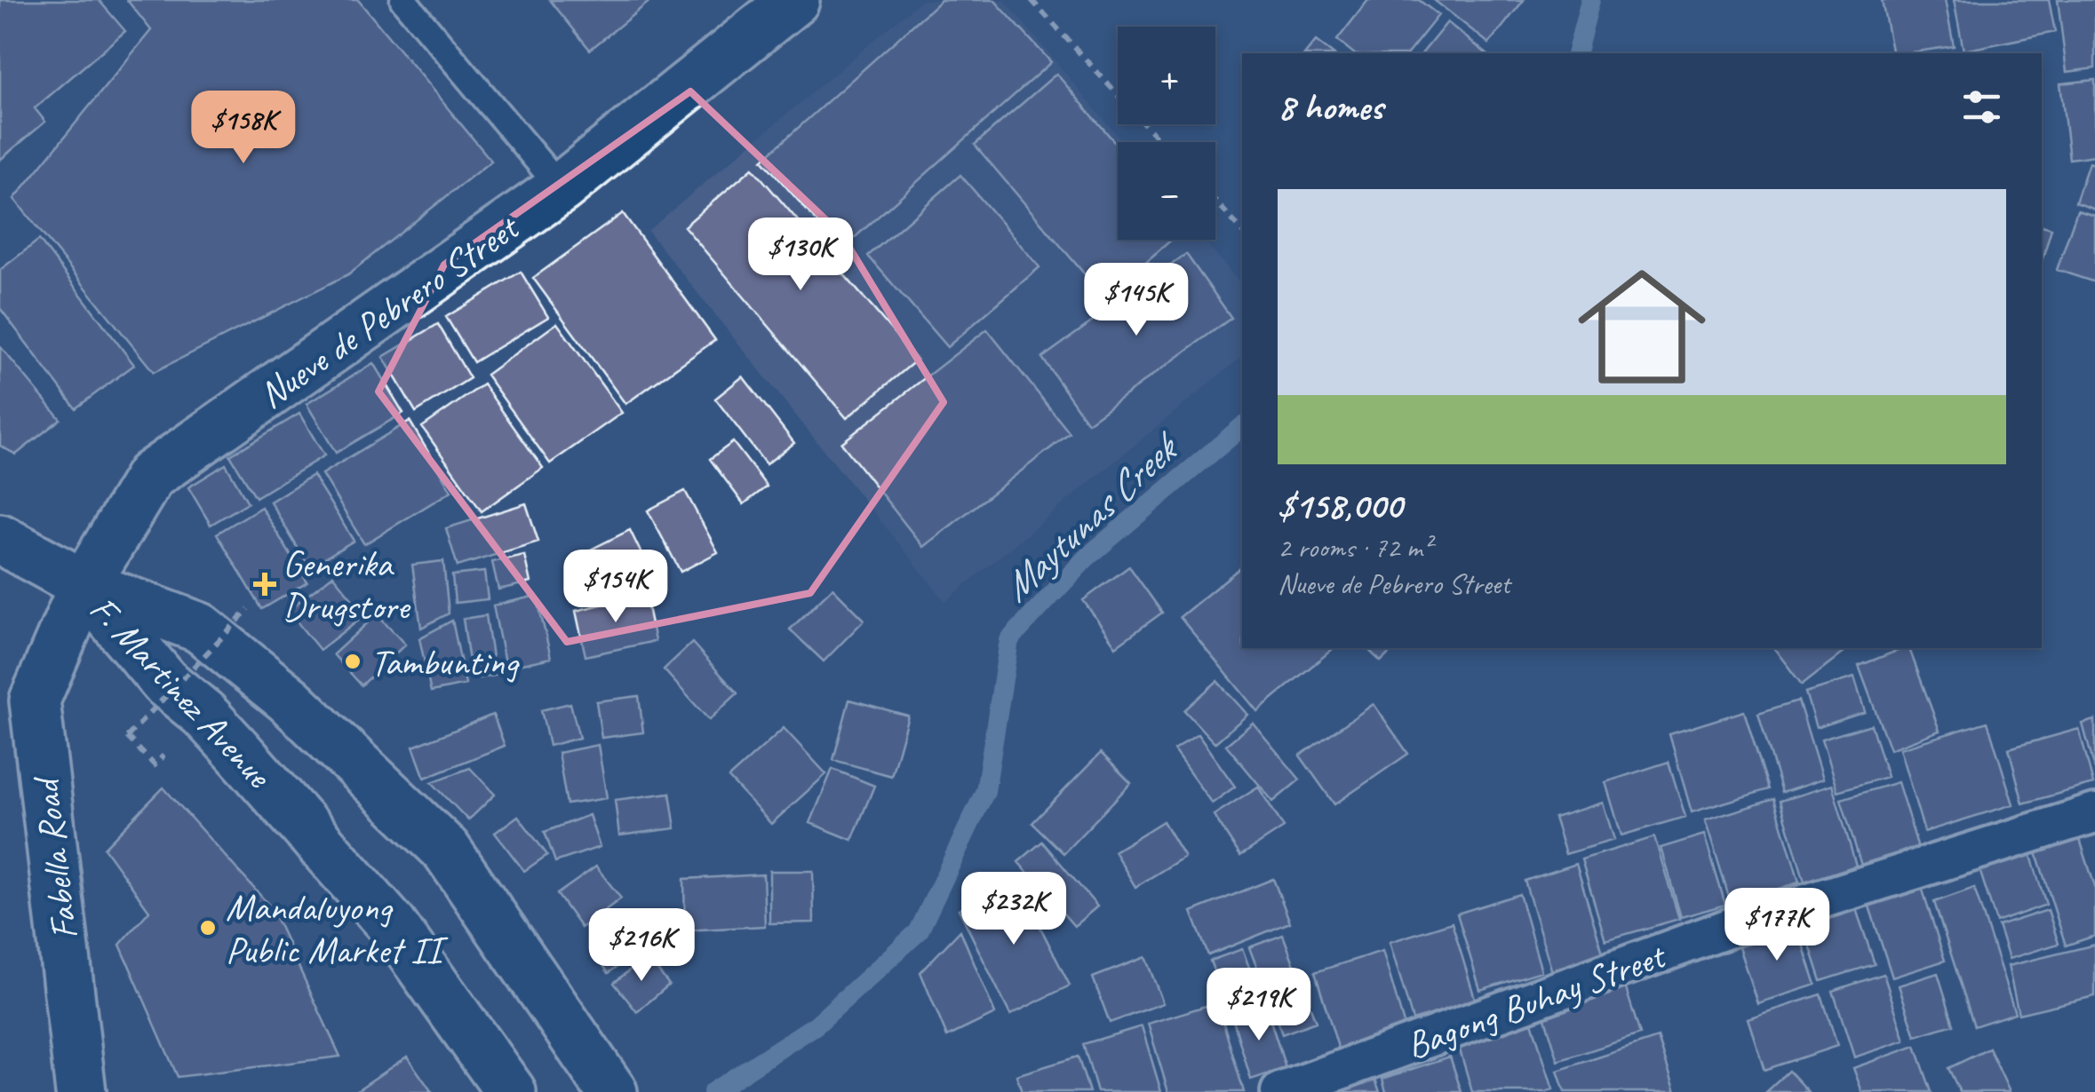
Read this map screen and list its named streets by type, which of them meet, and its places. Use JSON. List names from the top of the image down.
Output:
{
  "streets": {
    "main road": ["Nueve de Pebrero Street", "F. Martinez Avenue", "Fabella Road"],
    "street": ["Bagong Buhay Street"]
  },
  "crossings": [
    ["Nueve de Pebrero Street", "F. Martinez Avenue"],
    ["Nueve de Pebrero Street", "Fabella Road"],
    ["F. Martinez Avenue", "Fabella Road"]
  ],
  "water": ["Maytunas Creek"],
  "places": {
    "health": ["Generika Drugstore"],
    "other": ["Tambunting", "Mandaluyong Public Market II"]
  },
  "page": {
    "map_buttons": ["+", "−"],
    "heading": "8 homes",
    "price": [
      "$158K",
      "$130K",
      "$145K",
      "$154K",
      "$232K",
      "$177K",
      "$216K",
      "$219K"
    ],
    "list": [
      {
        "name": "$158,000",
        "note": "2 rooms · 72 m² · Nueve de Pebrero Street"
      }
    ]
  }
}
